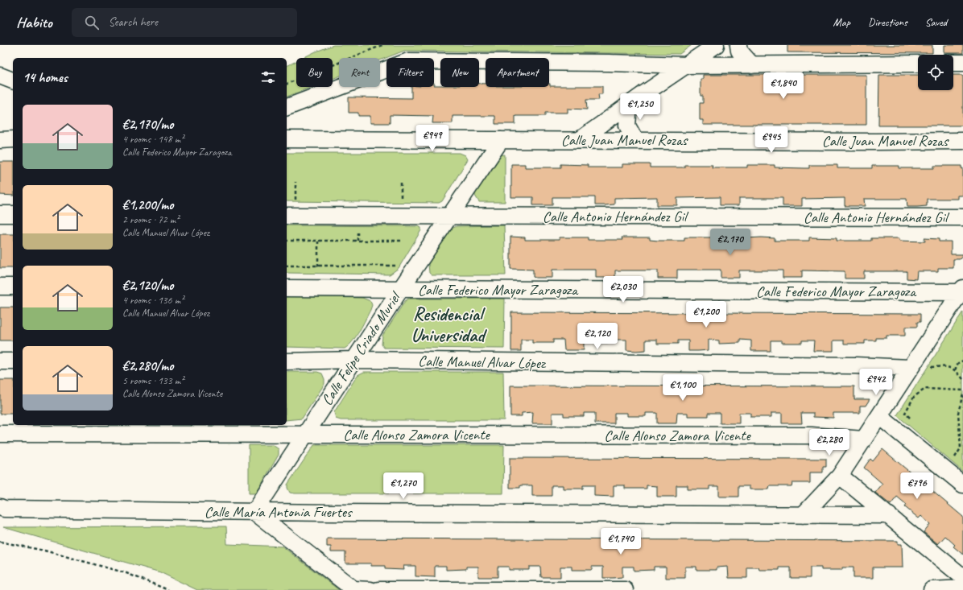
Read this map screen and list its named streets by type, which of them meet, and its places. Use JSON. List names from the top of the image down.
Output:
{
  "streets": {
    "street": [
      "Calle Juan Manuel Rozas",
      "Calle Antonio Hernández Gil",
      "Calle Federico Mayor Zaragoza",
      "Calle Felipe Criado Muriel",
      "Calle Manuel Alvar López",
      "Calle Alonso Zamora Vicente",
      "Calle María Antonia Fuertes"
    ]
  },
  "crossings": [
    ["Calle Juan Manuel Rozas", "Calle Felipe Criado Muriel"],
    ["Calle Antonio Hernández Gil", "Calle Felipe Criado Muriel"],
    ["Calle Federico Mayor Zaragoza", "Calle Felipe Criado Muriel"],
    ["Calle Felipe Criado Muriel", "Calle Manuel Alvar López"],
    ["Calle Felipe Criado Muriel", "Calle Alonso Zamora Vicente"],
    ["Calle Felipe Criado Muriel", "Calle María Antonia Fuertes"]
  ],
  "districts": ["Residencial Universidad"],
  "page": {
    "header": "Habito",
    "search": "Search here",
    "nav": ["Map", "Directions", "Saved"],
    "chip": [
      "Buy",
      "Rent",
      "Filters",
      "New",
      "Apartment"
    ],
    "heading": "14 homes",
    "price": [
      "€1,840",
      "€1,250",
      "€949",
      "€945",
      "€2,170",
      "€2,030",
      "€1,200",
      "€2,120",
      "€942",
      "€1,100",
      "€2,280",
      "€1,270",
      "€796",
      "€1,740"
    ],
    "list": [
      {
        "name": "€2,170/mo",
        "note": "4 rooms · 148 m² · Calle Federico Mayor Zaragoza"
      },
      {
        "name": "€1,200/mo",
        "note": "2 rooms · 72 m² · Calle Manuel Alvar López"
      },
      {
        "name": "€2,120/mo",
        "note": "4 rooms · 136 m² · Calle Manuel Alvar López"
      },
      {
        "name": "€2,280/mo",
        "note": "5 rooms · 133 m² · Calle Alonso Zamora Vicente"
      }
    ]
  }
}
